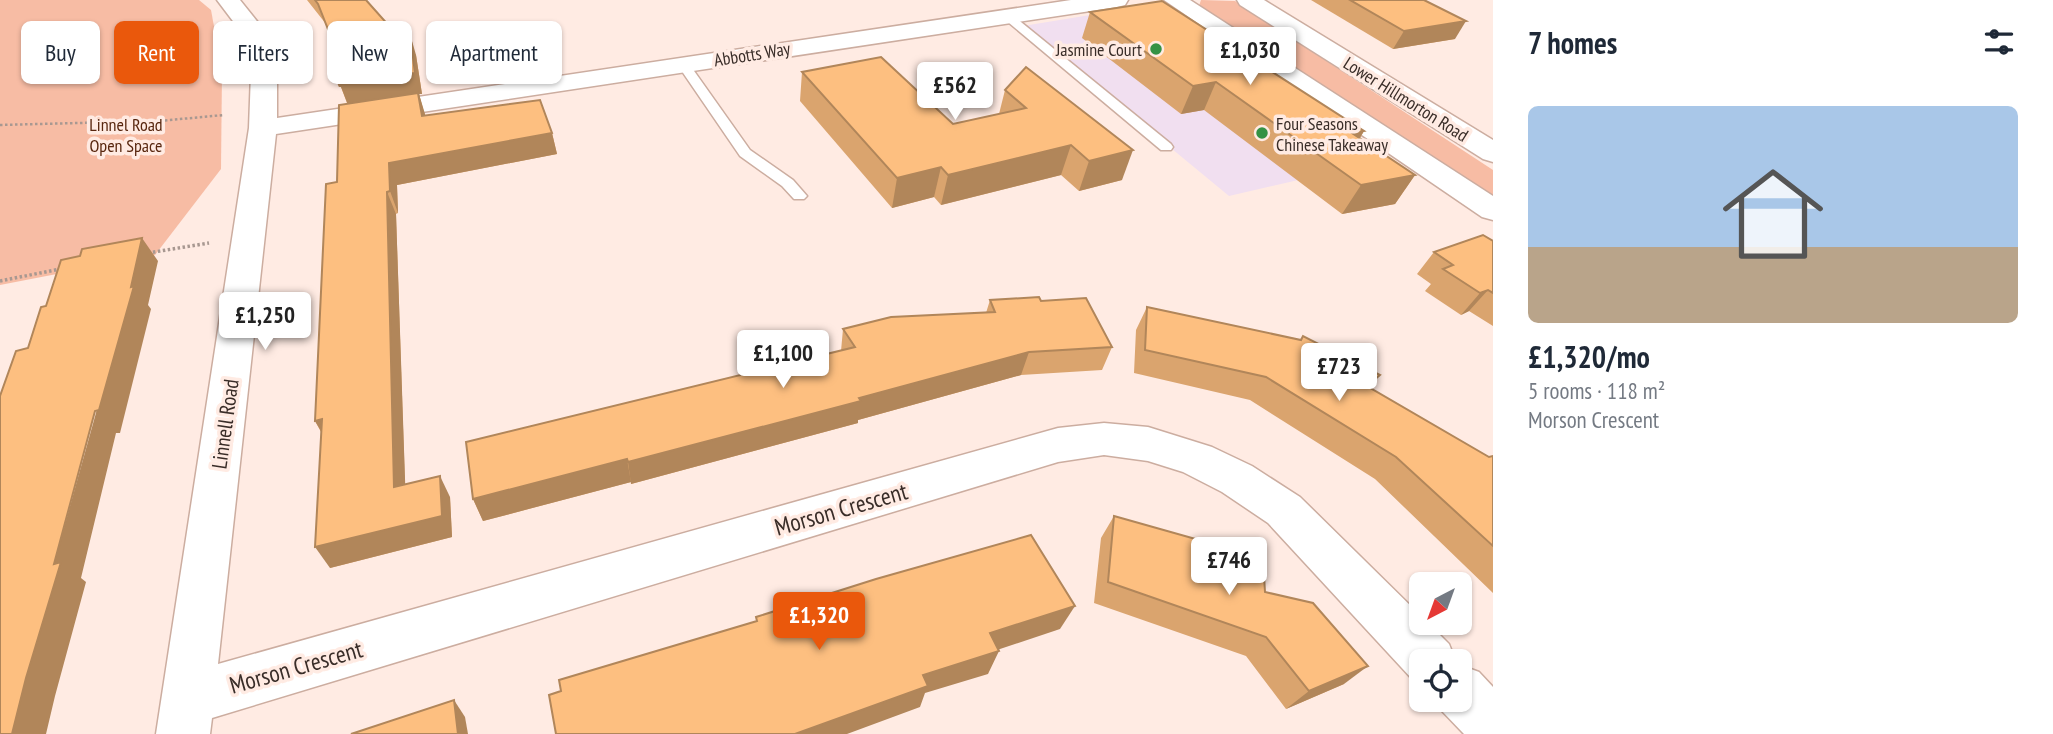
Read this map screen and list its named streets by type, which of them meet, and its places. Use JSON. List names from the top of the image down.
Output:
{
  "streets": {
    "street": [
      "Abbotts Way",
      "Lower Hillmorton Road",
      "Linnell Road",
      "Morson Crescent"
    ]
  },
  "crossings": [
    ["Abbotts Way", "Linnell Road"],
    ["Linnell Road", "Morson Crescent"]
  ],
  "parks": ["Linnel Road Open Space"],
  "places": ["Jasmine Court", "Four Seasons Chinese Takeaway"],
  "north": "bottom left",
  "page": {
    "heading": "7 homes",
    "chip": [
      "Buy",
      "Rent",
      "Filters",
      "New",
      "Apartment"
    ],
    "price": [
      "£1,030",
      "£562",
      "£1,250",
      "£1,100",
      "£723",
      "£746",
      "£1,320"
    ],
    "list": [
      {
        "name": "£1,320/mo",
        "note": "5 rooms · 118 m² · Morson Crescent"
      }
    ]
  }
}
